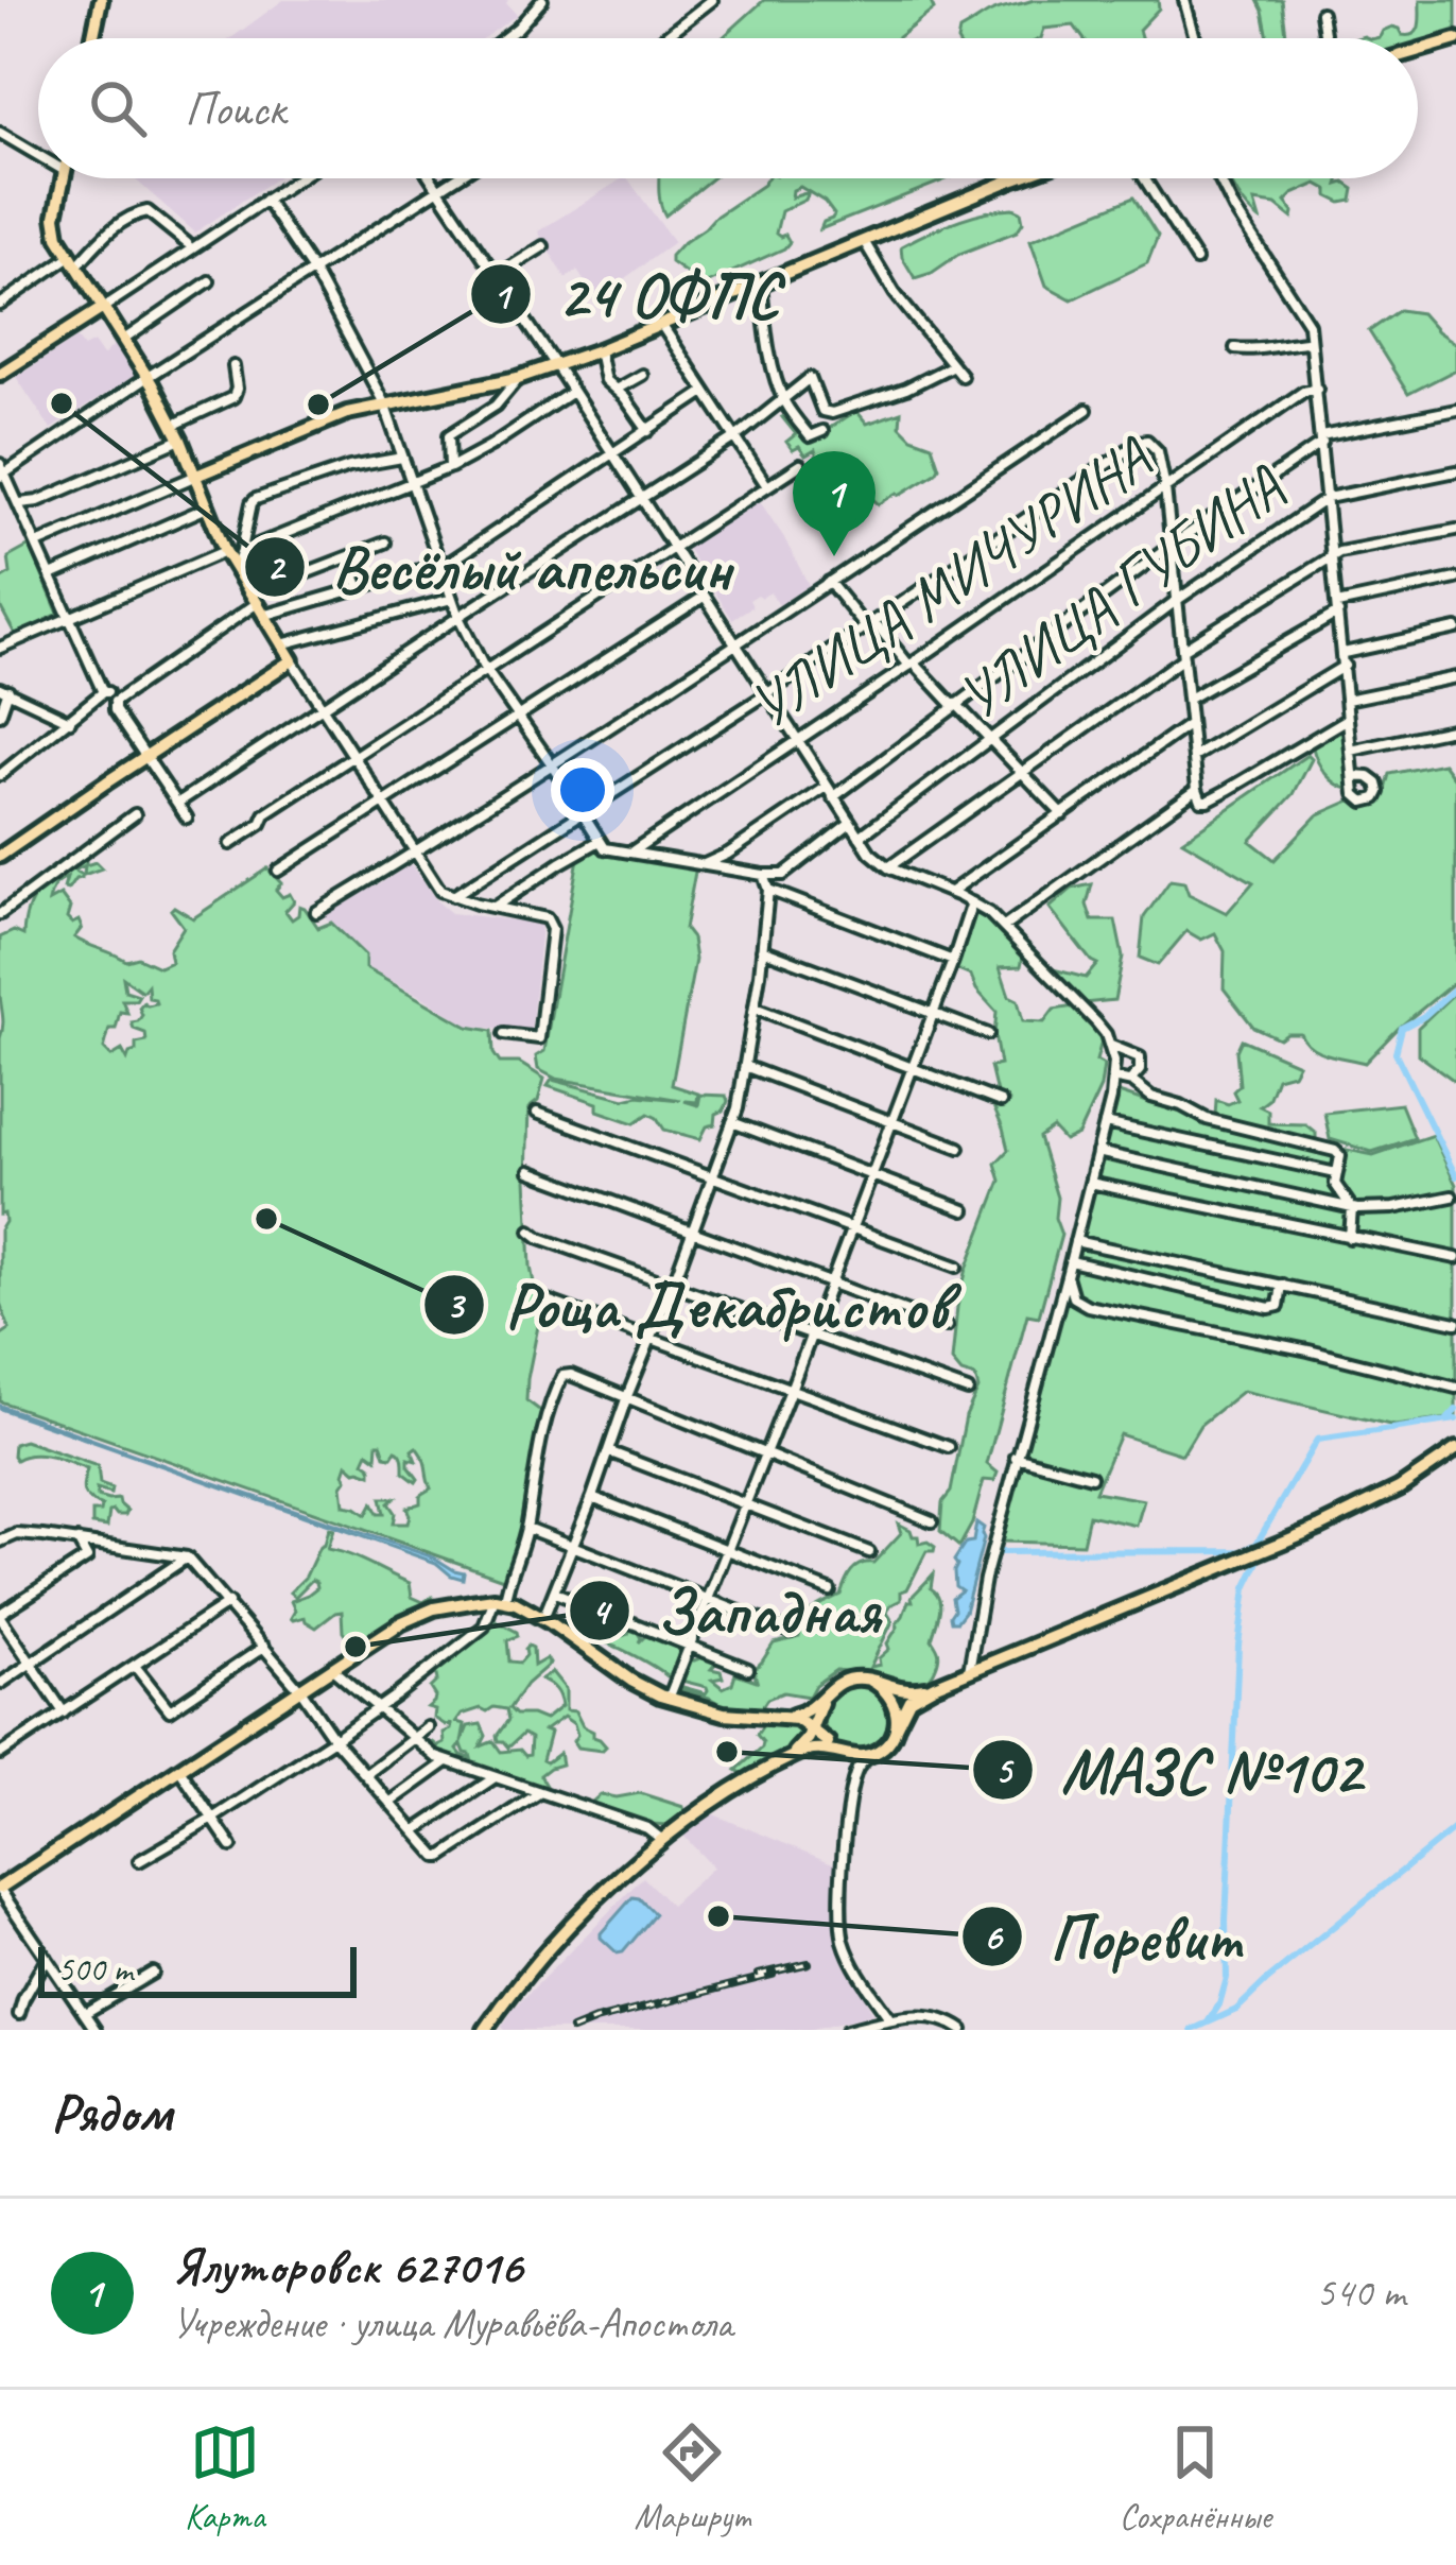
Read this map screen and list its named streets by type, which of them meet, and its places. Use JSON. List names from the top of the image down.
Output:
{
  "streets": {
    "street": ["УЛИЦА МИЧУРИНА", "УЛИЦА ГУБИНА"]
  },
  "places": [
    "Весёлый апельсин",
    "24 ОФПС",
    "Роща Декабристов",
    "Западная",
    "МАЗС №102",
    "Поревит"
  ],
  "scale_bar": "500 m",
  "page": {
    "search": "Поиск",
    "pins": "1",
    "scale": "500 m",
    "heading": "Рядом",
    "list": [
      {
        "mark": "1",
        "name": "Ялуторовск 627016",
        "note": "Учреждение · улица Муравьёва-Апостола",
        "value": "540 m"
      }
    ],
    "nav": ["Карта", "Маршрут", "Сохранённые"]
  }
}
